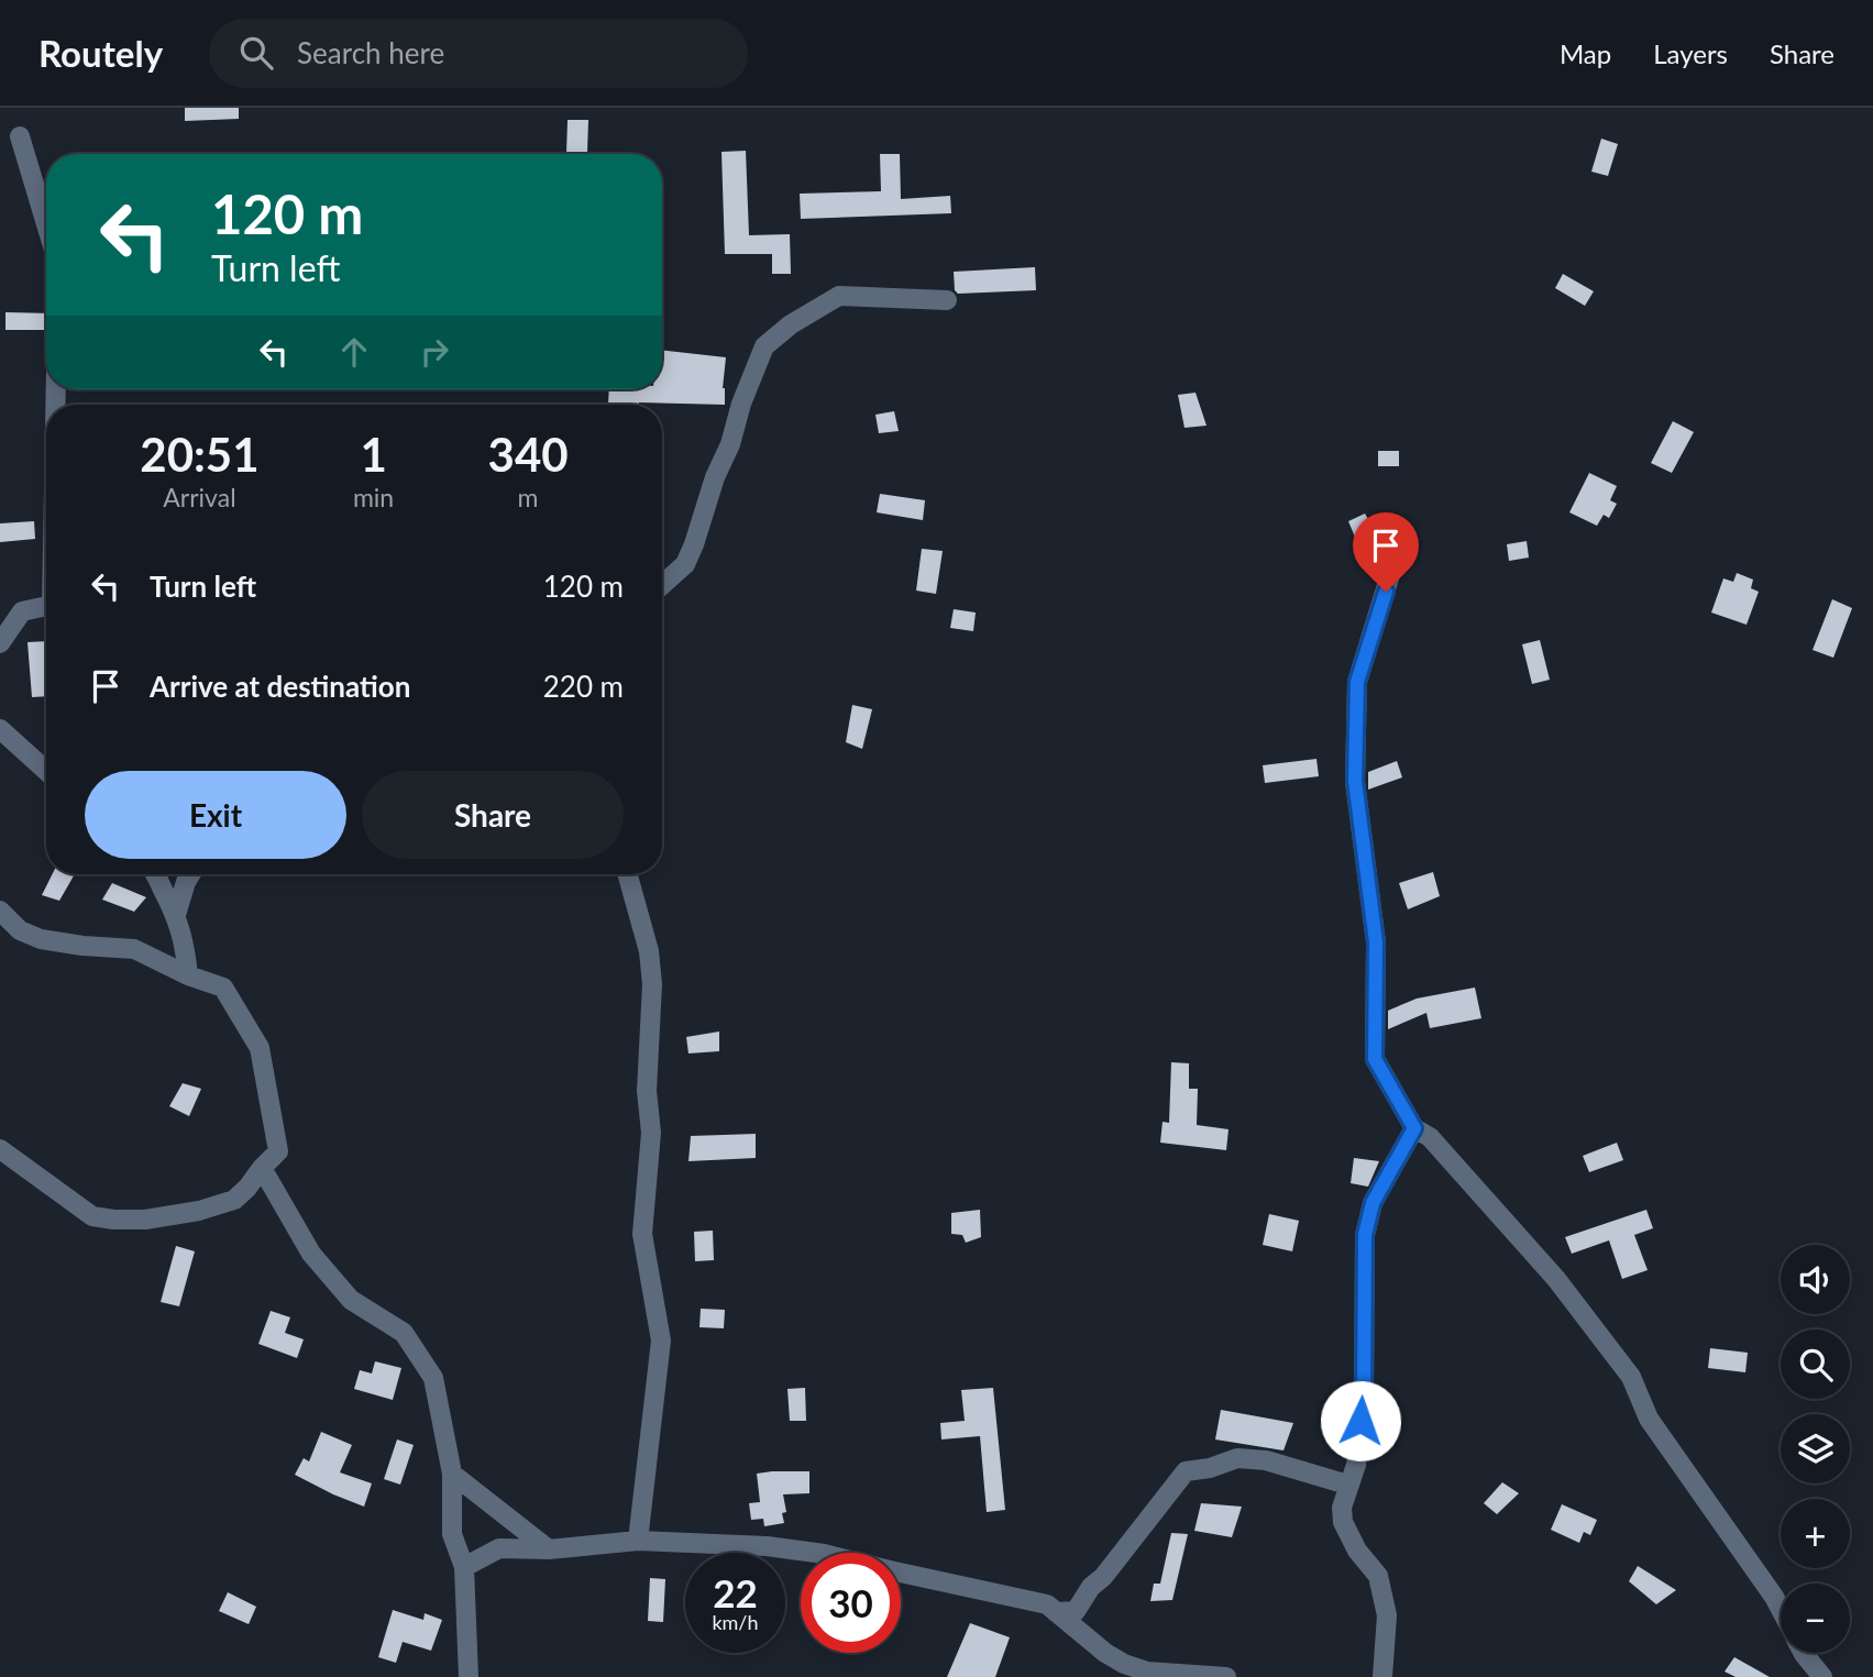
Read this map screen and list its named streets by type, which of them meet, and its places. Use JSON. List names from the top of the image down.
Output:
{
  "page": {
    "header": "Routely",
    "search": "Search here",
    "nav": ["Map", "Layers", "Share"],
    "turn": ["120 m", "Turn left"],
    "eta": [
      "20:51",
      "Arrival",
      "1",
      "min",
      "340",
      "m"
    ],
    "list": [
      {
        "name": "Turn left",
        "value": "120 m"
      },
      {
        "name": "Arrive at destination",
        "value": "220 m"
      }
    ],
    "buttons": ["Exit", "Share"],
    "map_buttons": ["+", "−"],
    "speed": "22 km/h",
    "limit": "30"
  }
}
